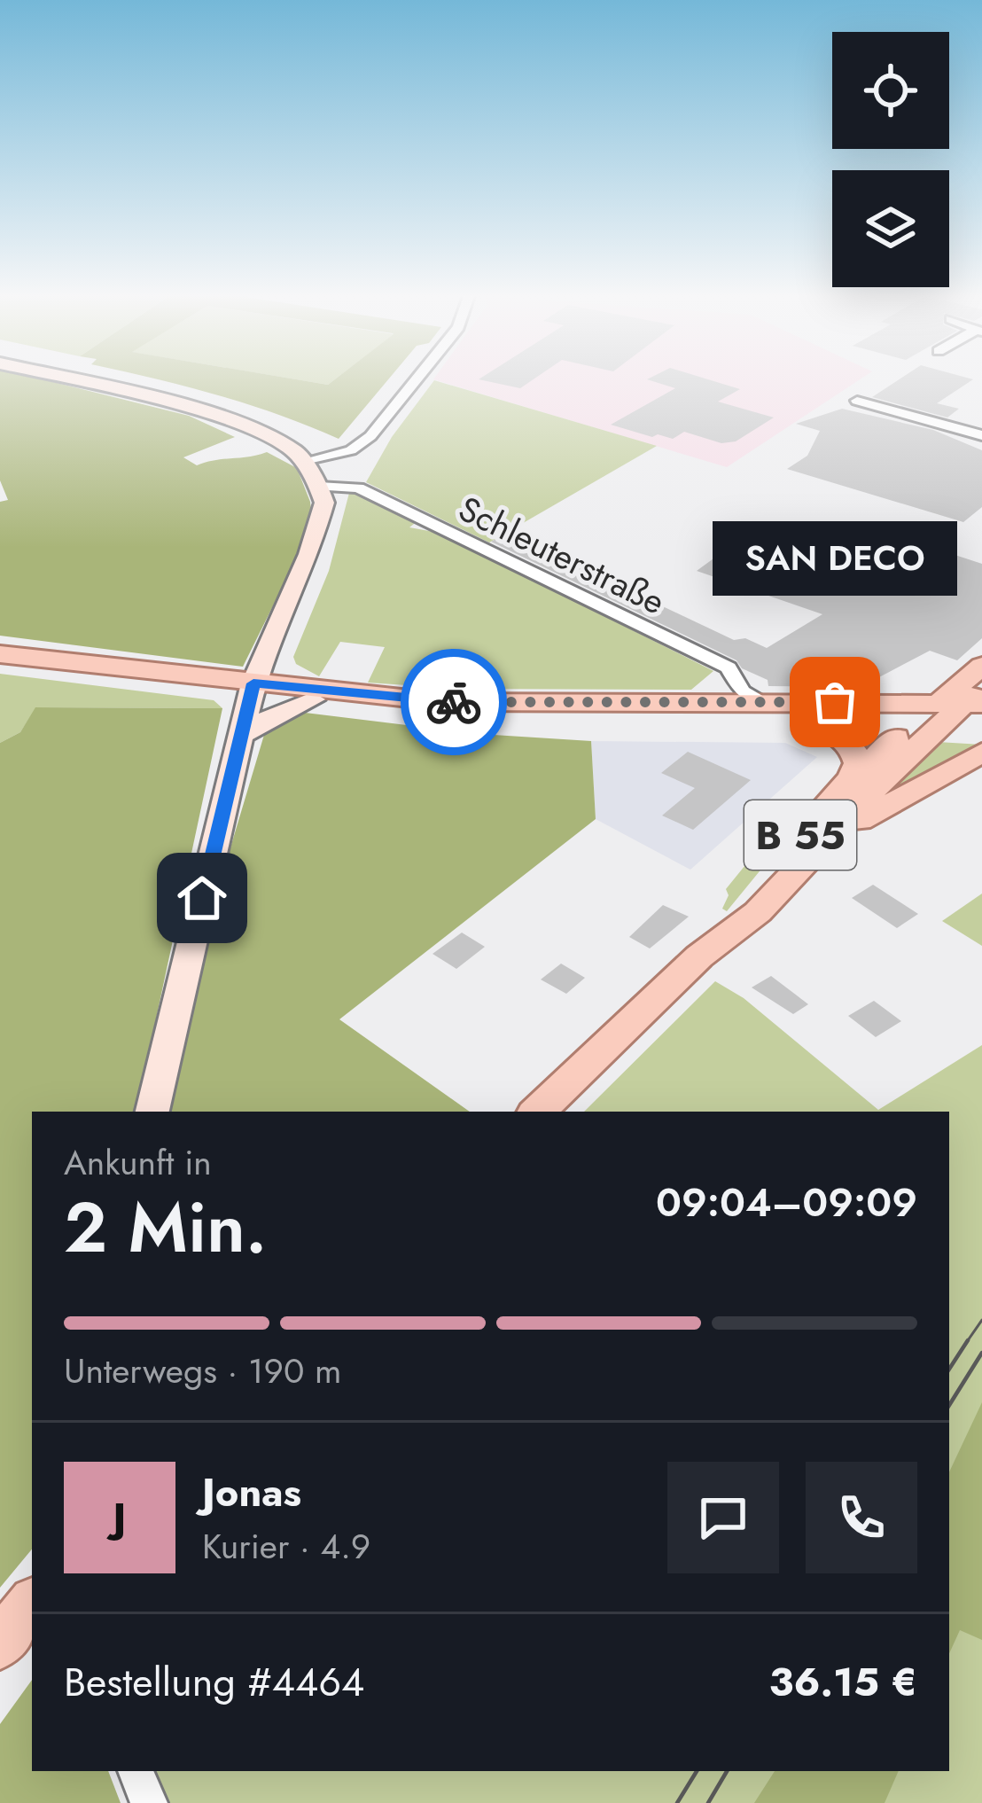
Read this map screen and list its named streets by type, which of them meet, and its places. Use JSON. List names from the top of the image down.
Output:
{
  "streets": {
    "main road": ["B 55"],
    "street": ["Schleuterstraße"]
  },
  "places": ["SAN DECO"],
  "page": {
    "bubble": "SAN DECO",
    "heading": ["2 Min.", "Ankunft in", "09:04–09:09"],
    "panel": [
      "Jonas",
      "Kurier · 4.9",
      "Bestellung #4464",
      "36.15 €"
    ],
    "bar": "Unterwegs · 190 m",
    "round": "J"
  }
}
